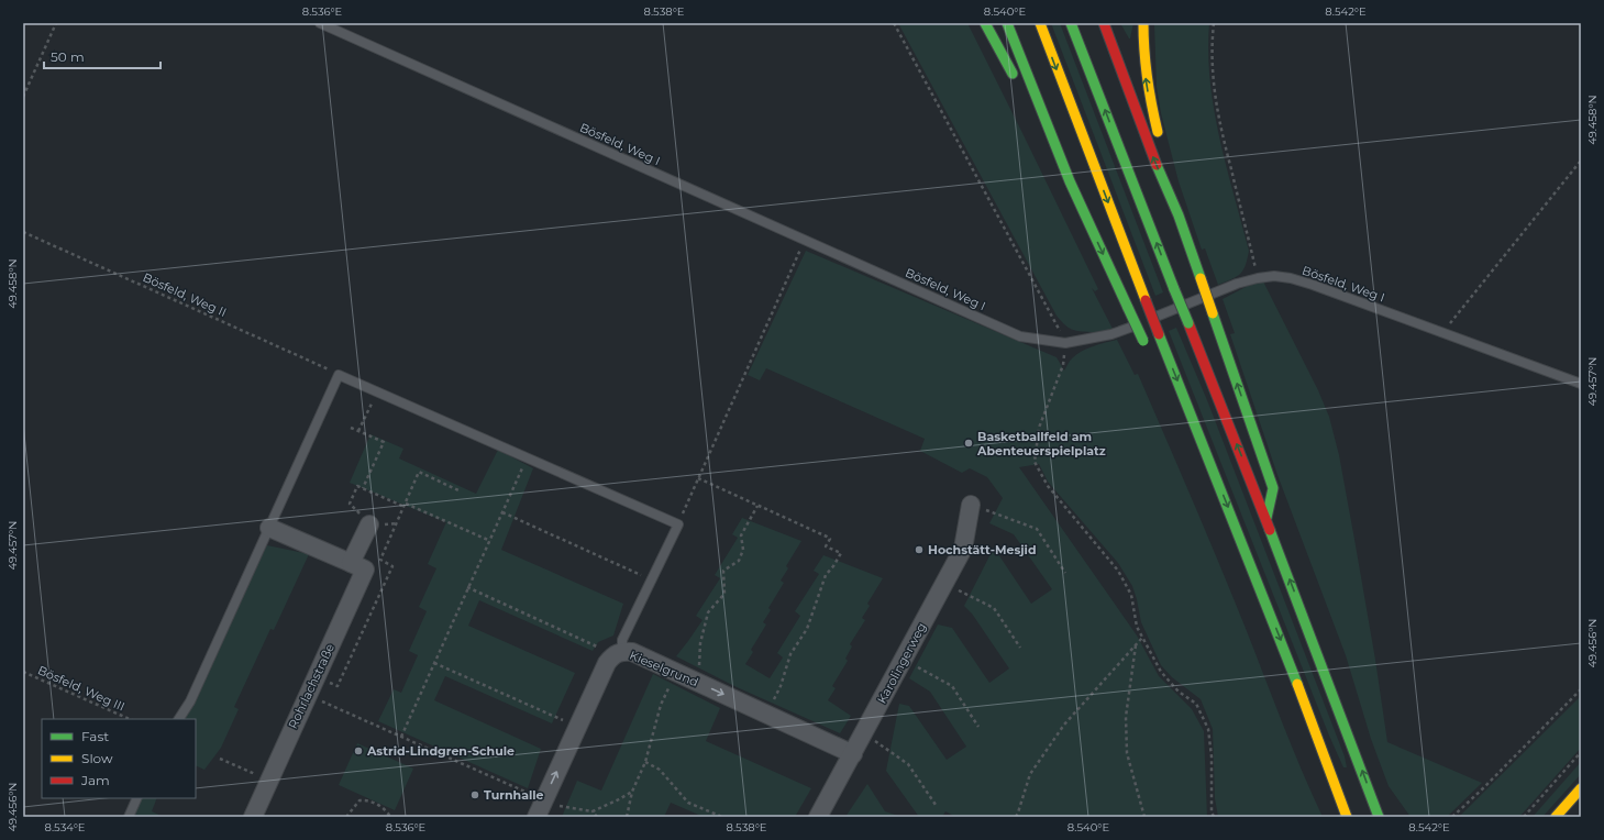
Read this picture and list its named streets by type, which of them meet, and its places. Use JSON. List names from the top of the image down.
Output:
{
  "streets": {
    "street": ["Karolingerweg", "Kieselgrund", "Rohrlachstraße"],
    "lane": ["Bösfeld, Weg I"],
    "path": ["Bösfeld, Weg II", "Bösfeld, Weg III"]
  },
  "crossings": [
    ["Karolingerweg", "Kieselgrund"]
  ],
  "places": [
    "Basketballfeld am Abenteuerspielplatz",
    "Hochstätt-Mesjid",
    "Astrid-Lindgren-Schule",
    "Turnhalle"
  ],
  "legend": ["Fast", "Slow", "Jam"],
  "scale_bar": "50 m",
  "coordinates": [
    "8.536°E",
    "8.538°E",
    "8.540°E",
    "8.542°E",
    "49.458°N",
    "49.457°N",
    "49.456°N",
    "8.534°E"
  ]
}
